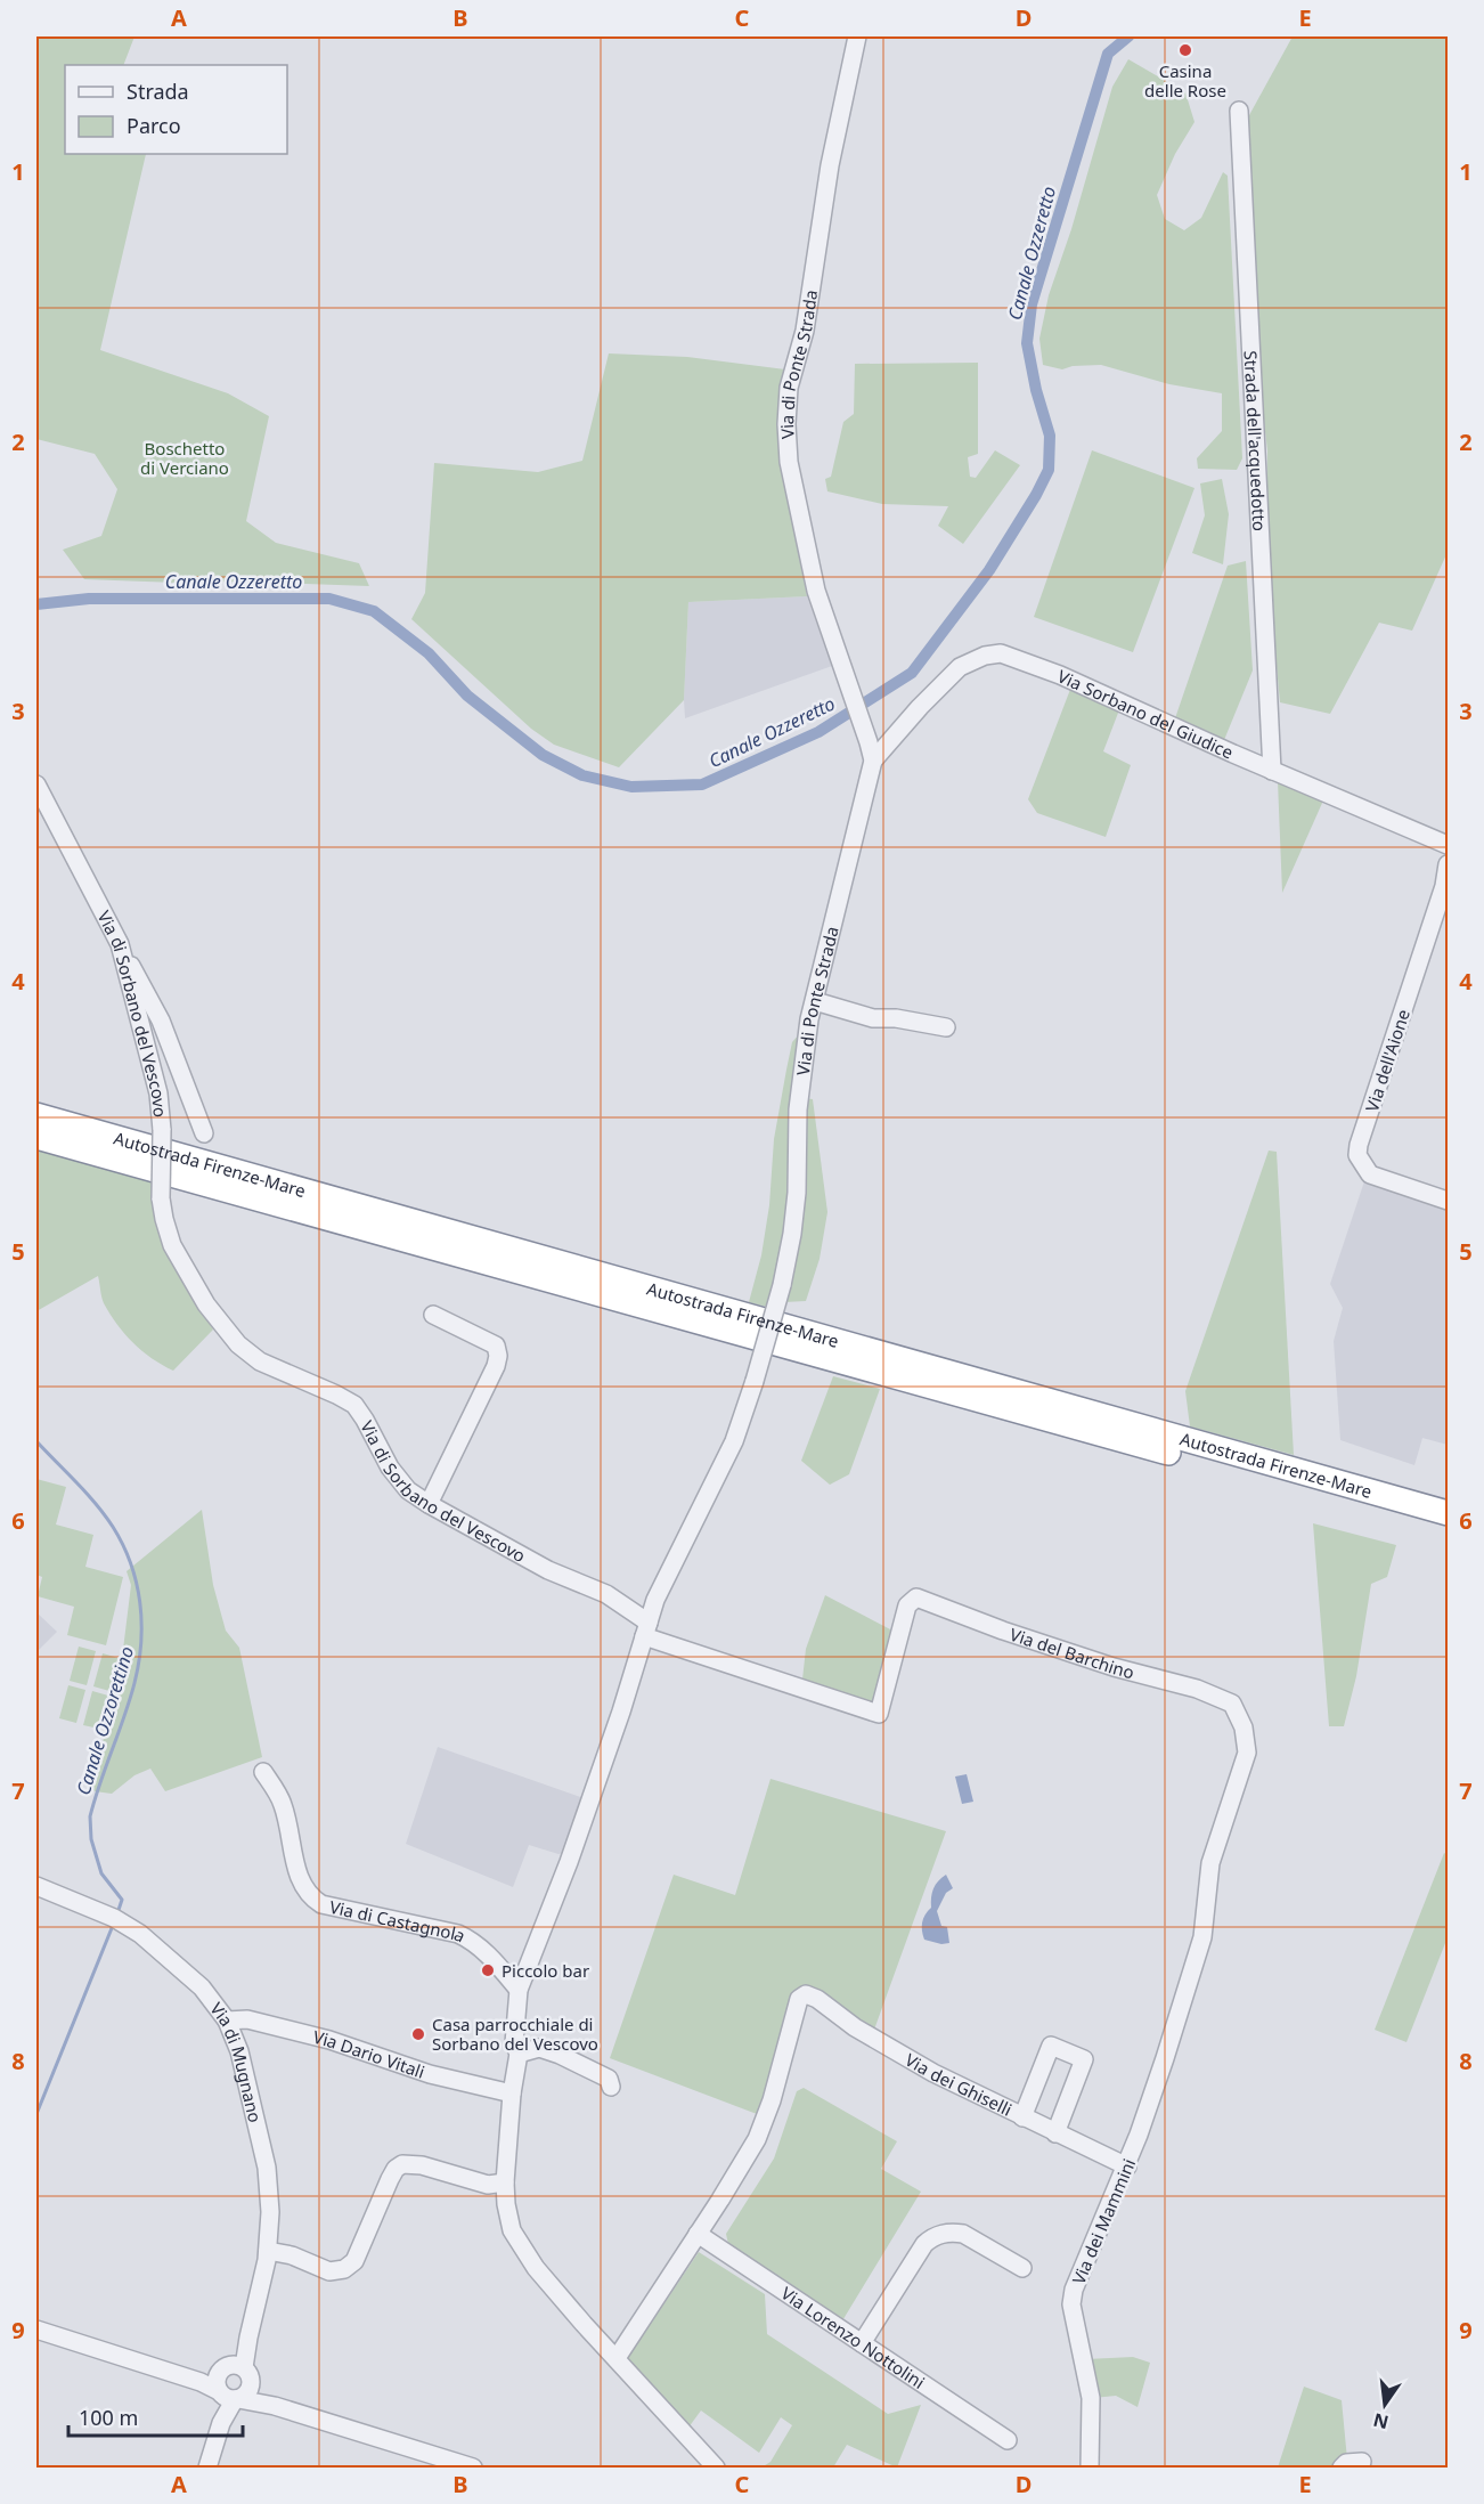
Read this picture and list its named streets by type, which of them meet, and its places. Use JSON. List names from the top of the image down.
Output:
{
  "streets": {
    "highway": ["Autostrada Firenze-Mare"],
    "street": [
      "Via di Ponte Strada",
      "Strada dell'acquedotto",
      "Via Sorbano del Giudice",
      "Via di Sorbano del Vescovo",
      "Via dell'Aione",
      "Via del Barchino",
      "Via di Castagnola",
      "Via Dario Vitali",
      "Via di Mugnano",
      "Via dei Ghiselli",
      "Via dei Mammini",
      "Via Lorenzo Nottolini"
    ]
  },
  "crossings": [
    ["Via di Ponte Strada", "Via Sorbano del Giudice"],
    ["Via di Ponte Strada", "Via di Sorbano del Vescovo"],
    ["Via di Ponte Strada", "Via del Barchino"],
    ["Strada dell'acquedotto", "Via Sorbano del Giudice"],
    ["Via di Sorbano del Vescovo", "Via del Barchino"],
    ["Via del Barchino", "Via dei Mammini"],
    ["Via Dario Vitali", "Via di Mugnano"],
    ["Via dei Ghiselli", "Via dei Mammini"],
    ["Via dei Ghiselli", "Via Lorenzo Nottolini"]
  ],
  "water": ["Canale Ozzeretto", "Canale Ozzorettino"],
  "parks": ["Boschetto di Verciano"],
  "places": ["Casina delle Rose", "Piccolo bar", "Casa parrocchiale di Sorbano del Vescovo"],
  "legend": ["Strada", "Parco"],
  "scale_bar": "100 m",
  "north": "bottom",
  "grid": {
    "columns": [
      "A",
      "B",
      "C",
      "D",
      "E"
    ],
    "rows": [
      "1",
      "2",
      "3",
      "4",
      "5",
      "6",
      "7",
      "8",
      "9"
    ]
  }
}
